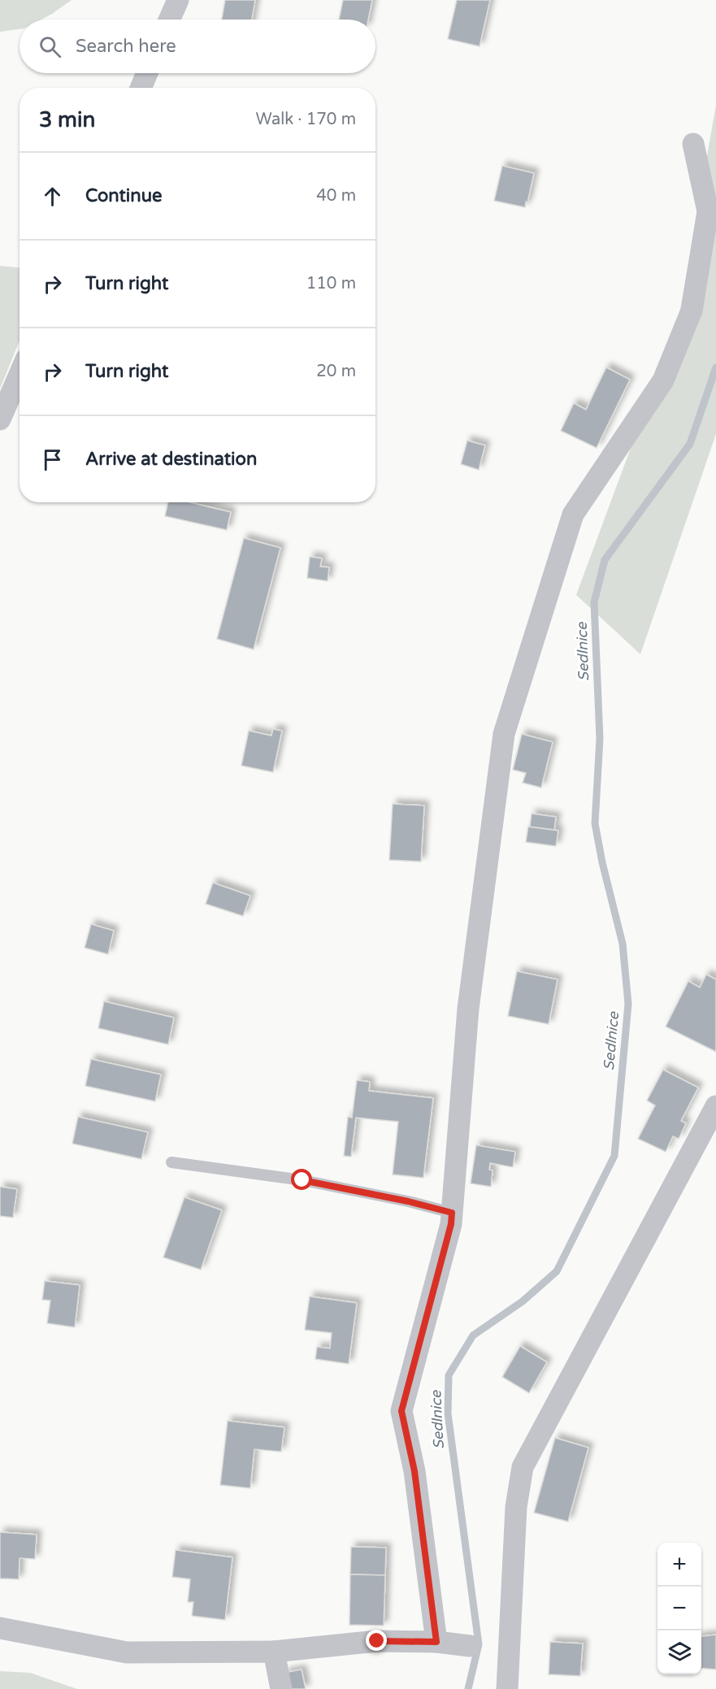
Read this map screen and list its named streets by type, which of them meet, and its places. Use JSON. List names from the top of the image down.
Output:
{
  "water": ["Sedlnice"],
  "page": {
    "search": "Search here",
    "heading": ["3 min", "Walk · 170 m"],
    "list": [
      ["Continue", "40 m"],
      ["Turn right", "110 m"],
      ["Turn right", "20 m"],
      "Arrive at destination"
    ],
    "map_buttons": ["+", "−"]
  }
}
